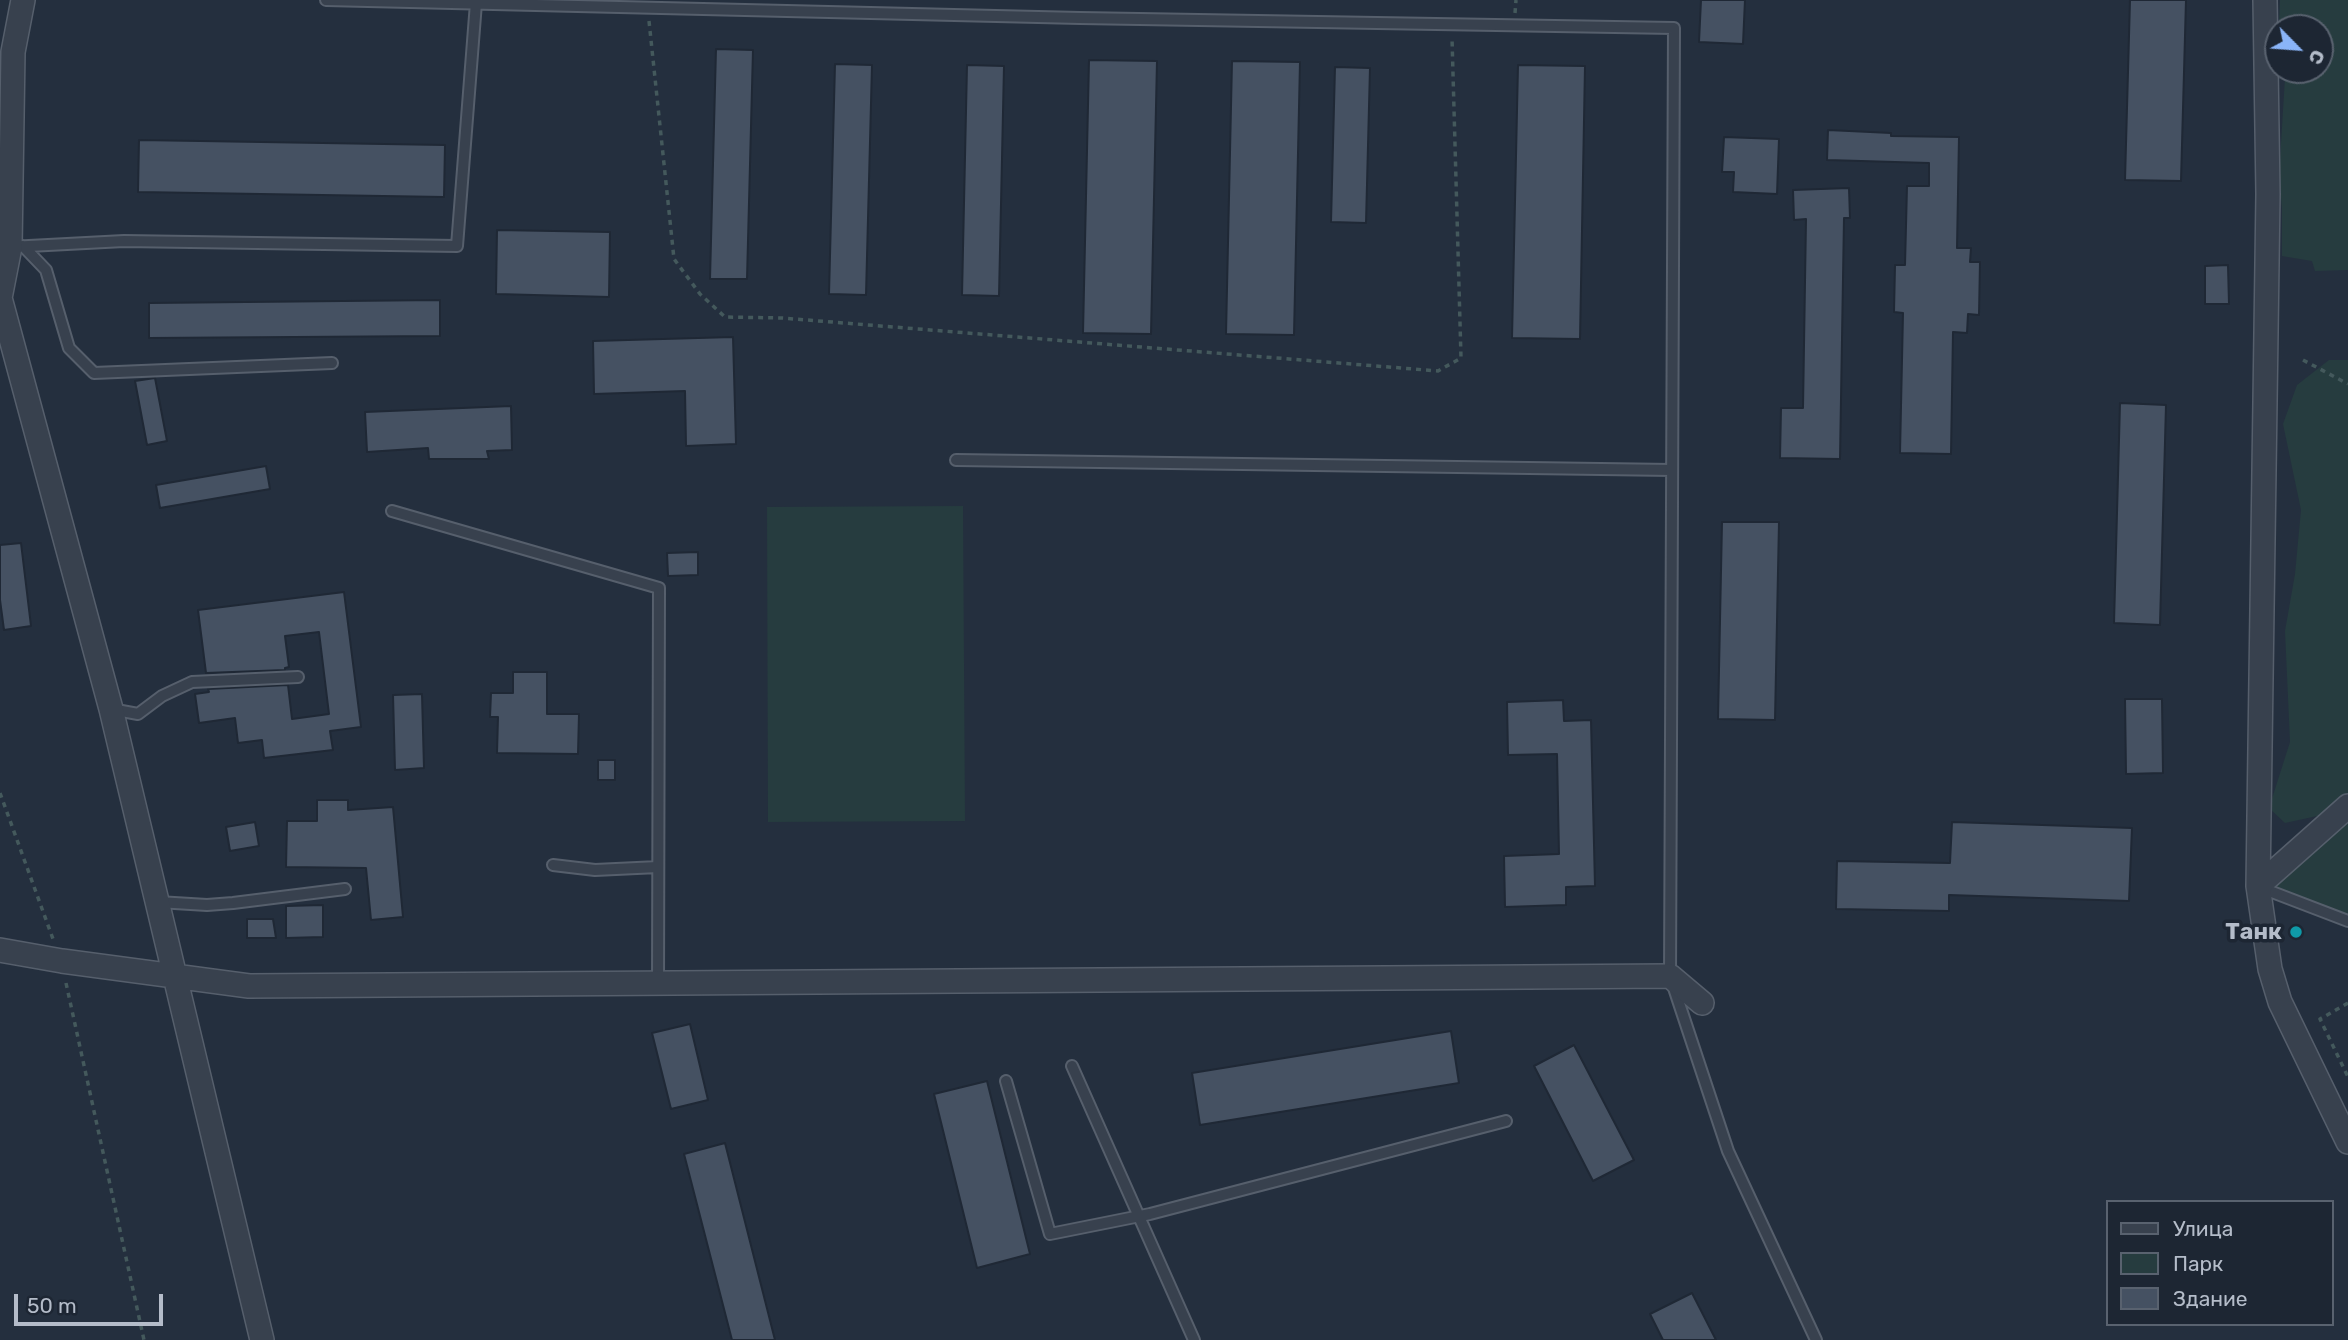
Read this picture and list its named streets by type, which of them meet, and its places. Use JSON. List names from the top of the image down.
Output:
{
  "places": ["Танк"],
  "legend": ["Улица", "Парк", "Здание"],
  "scale_bar": "50 m",
  "north": "bottom right"
}
